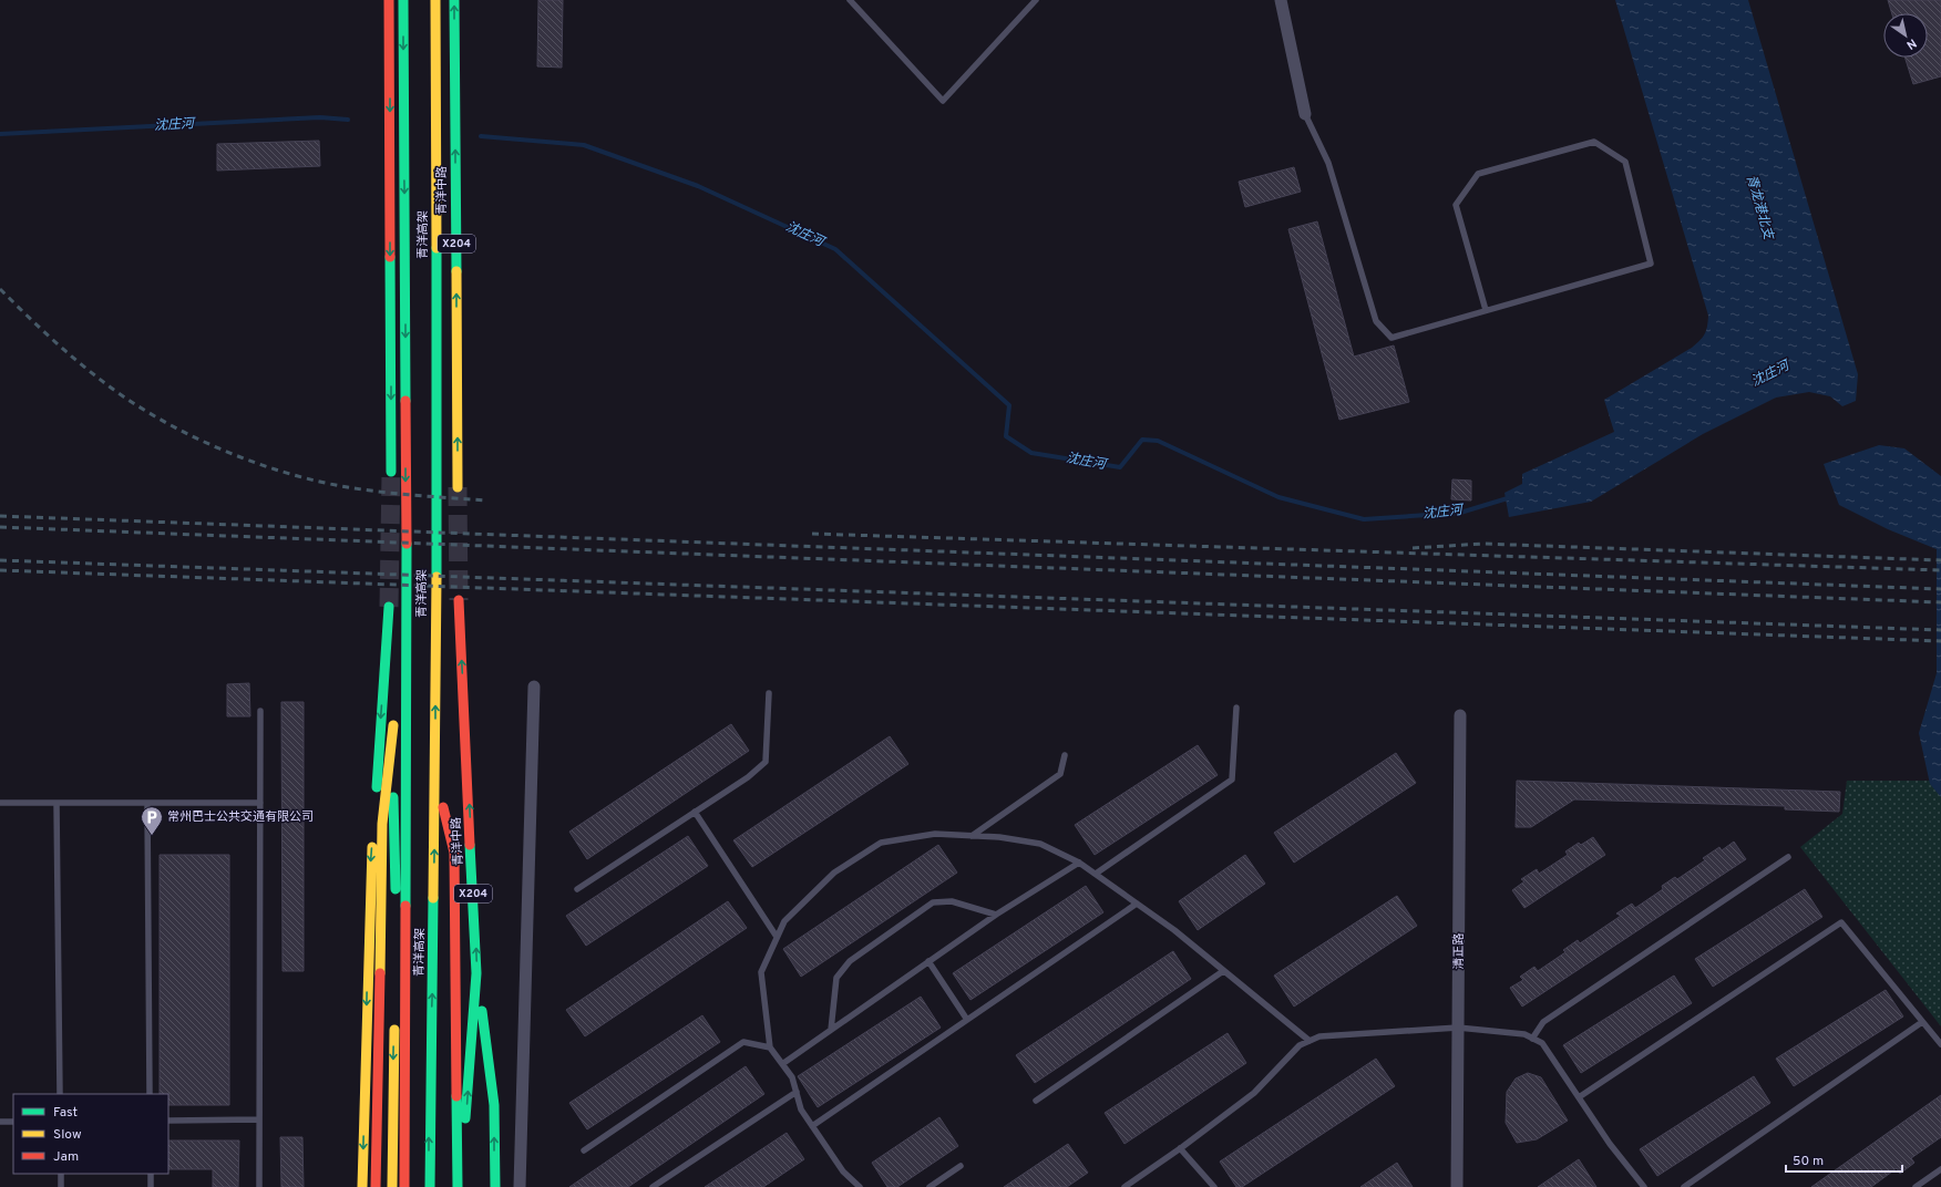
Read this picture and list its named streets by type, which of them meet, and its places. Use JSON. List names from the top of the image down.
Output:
{
  "streets": {
    "main road": ["青洋中路", "青洋高架", "X204"],
    "street": ["清正路"]
  },
  "water": ["沈庄河", "青龙港北支"],
  "places": {
    "parking": ["常州巴士公共交通有限公司"]
  },
  "legend": ["Fast", "Slow", "Jam"],
  "scale_bar": "50 m",
  "north": "bottom right"
}
